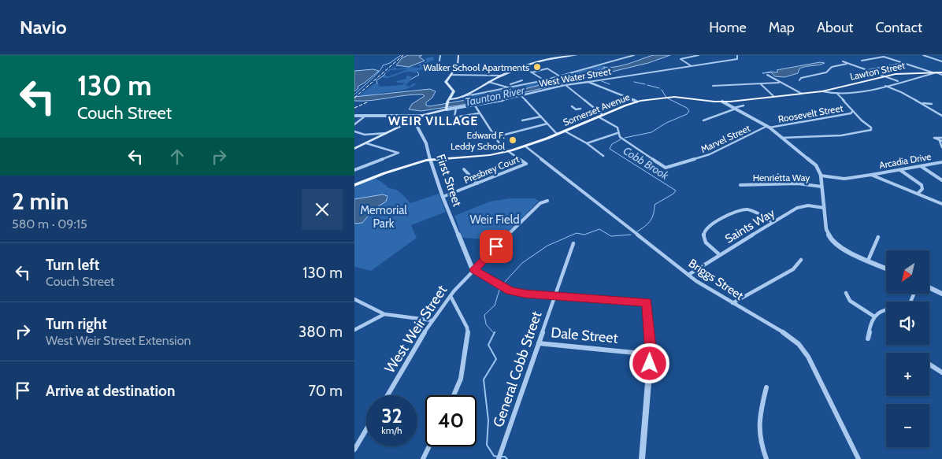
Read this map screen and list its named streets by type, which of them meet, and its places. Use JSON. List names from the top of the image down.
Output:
{
  "streets": {
    "main road": ["Lawton Street", "West Water Street", "Somerset Avenue"],
    "street": [
      "Roosevelt Street",
      "Marvel Street",
      "Arcadia Drive",
      "Presbrey Court",
      "Henrietta Way",
      "First Street",
      "Saints Way",
      "Briggs Street",
      "West Weir Street",
      "Dale Street",
      "General Cobb Street"
    ]
  },
  "crossings": [
    ["Lawton Street", "Somerset Avenue"],
    ["West Water Street", "First Street"],
    ["Somerset Avenue", "Presbrey Court"],
    ["Somerset Avenue", "First Street"],
    ["Somerset Avenue", "Briggs Street"],
    ["Roosevelt Street", "Marvel Street"],
    ["Presbrey Court", "First Street"],
    ["First Street", "West Weir Street"],
    ["Saints Way", "Briggs Street"],
    ["Dale Street", "General Cobb Street"]
  ],
  "districts": ["WEIR VILLAGE"],
  "water": ["Taunton River", "Cobb Brook"],
  "parks": ["Memorial Park", "Weir Field"],
  "places": ["Walker School Apartments", "Edward F. Leddy School"],
  "north": "bottom left",
  "page": {
    "header": "Navio",
    "nav": [
      "Home",
      "Map",
      "About",
      "Contact"
    ],
    "turn": ["130 m", "Couch Street"],
    "heading": ["2 min", "580 m · 09:15"],
    "list": [
      {
        "name": "Turn left",
        "note": "Couch Street",
        "value": "130 m"
      },
      {
        "name": "Turn right",
        "note": "West Weir Street Extension",
        "value": "380 m"
      },
      {
        "name": "Arrive at destination",
        "value": "70 m"
      }
    ],
    "map_buttons": ["+", "−"],
    "speed": "32 km/h",
    "limit": "40"
  }
}
